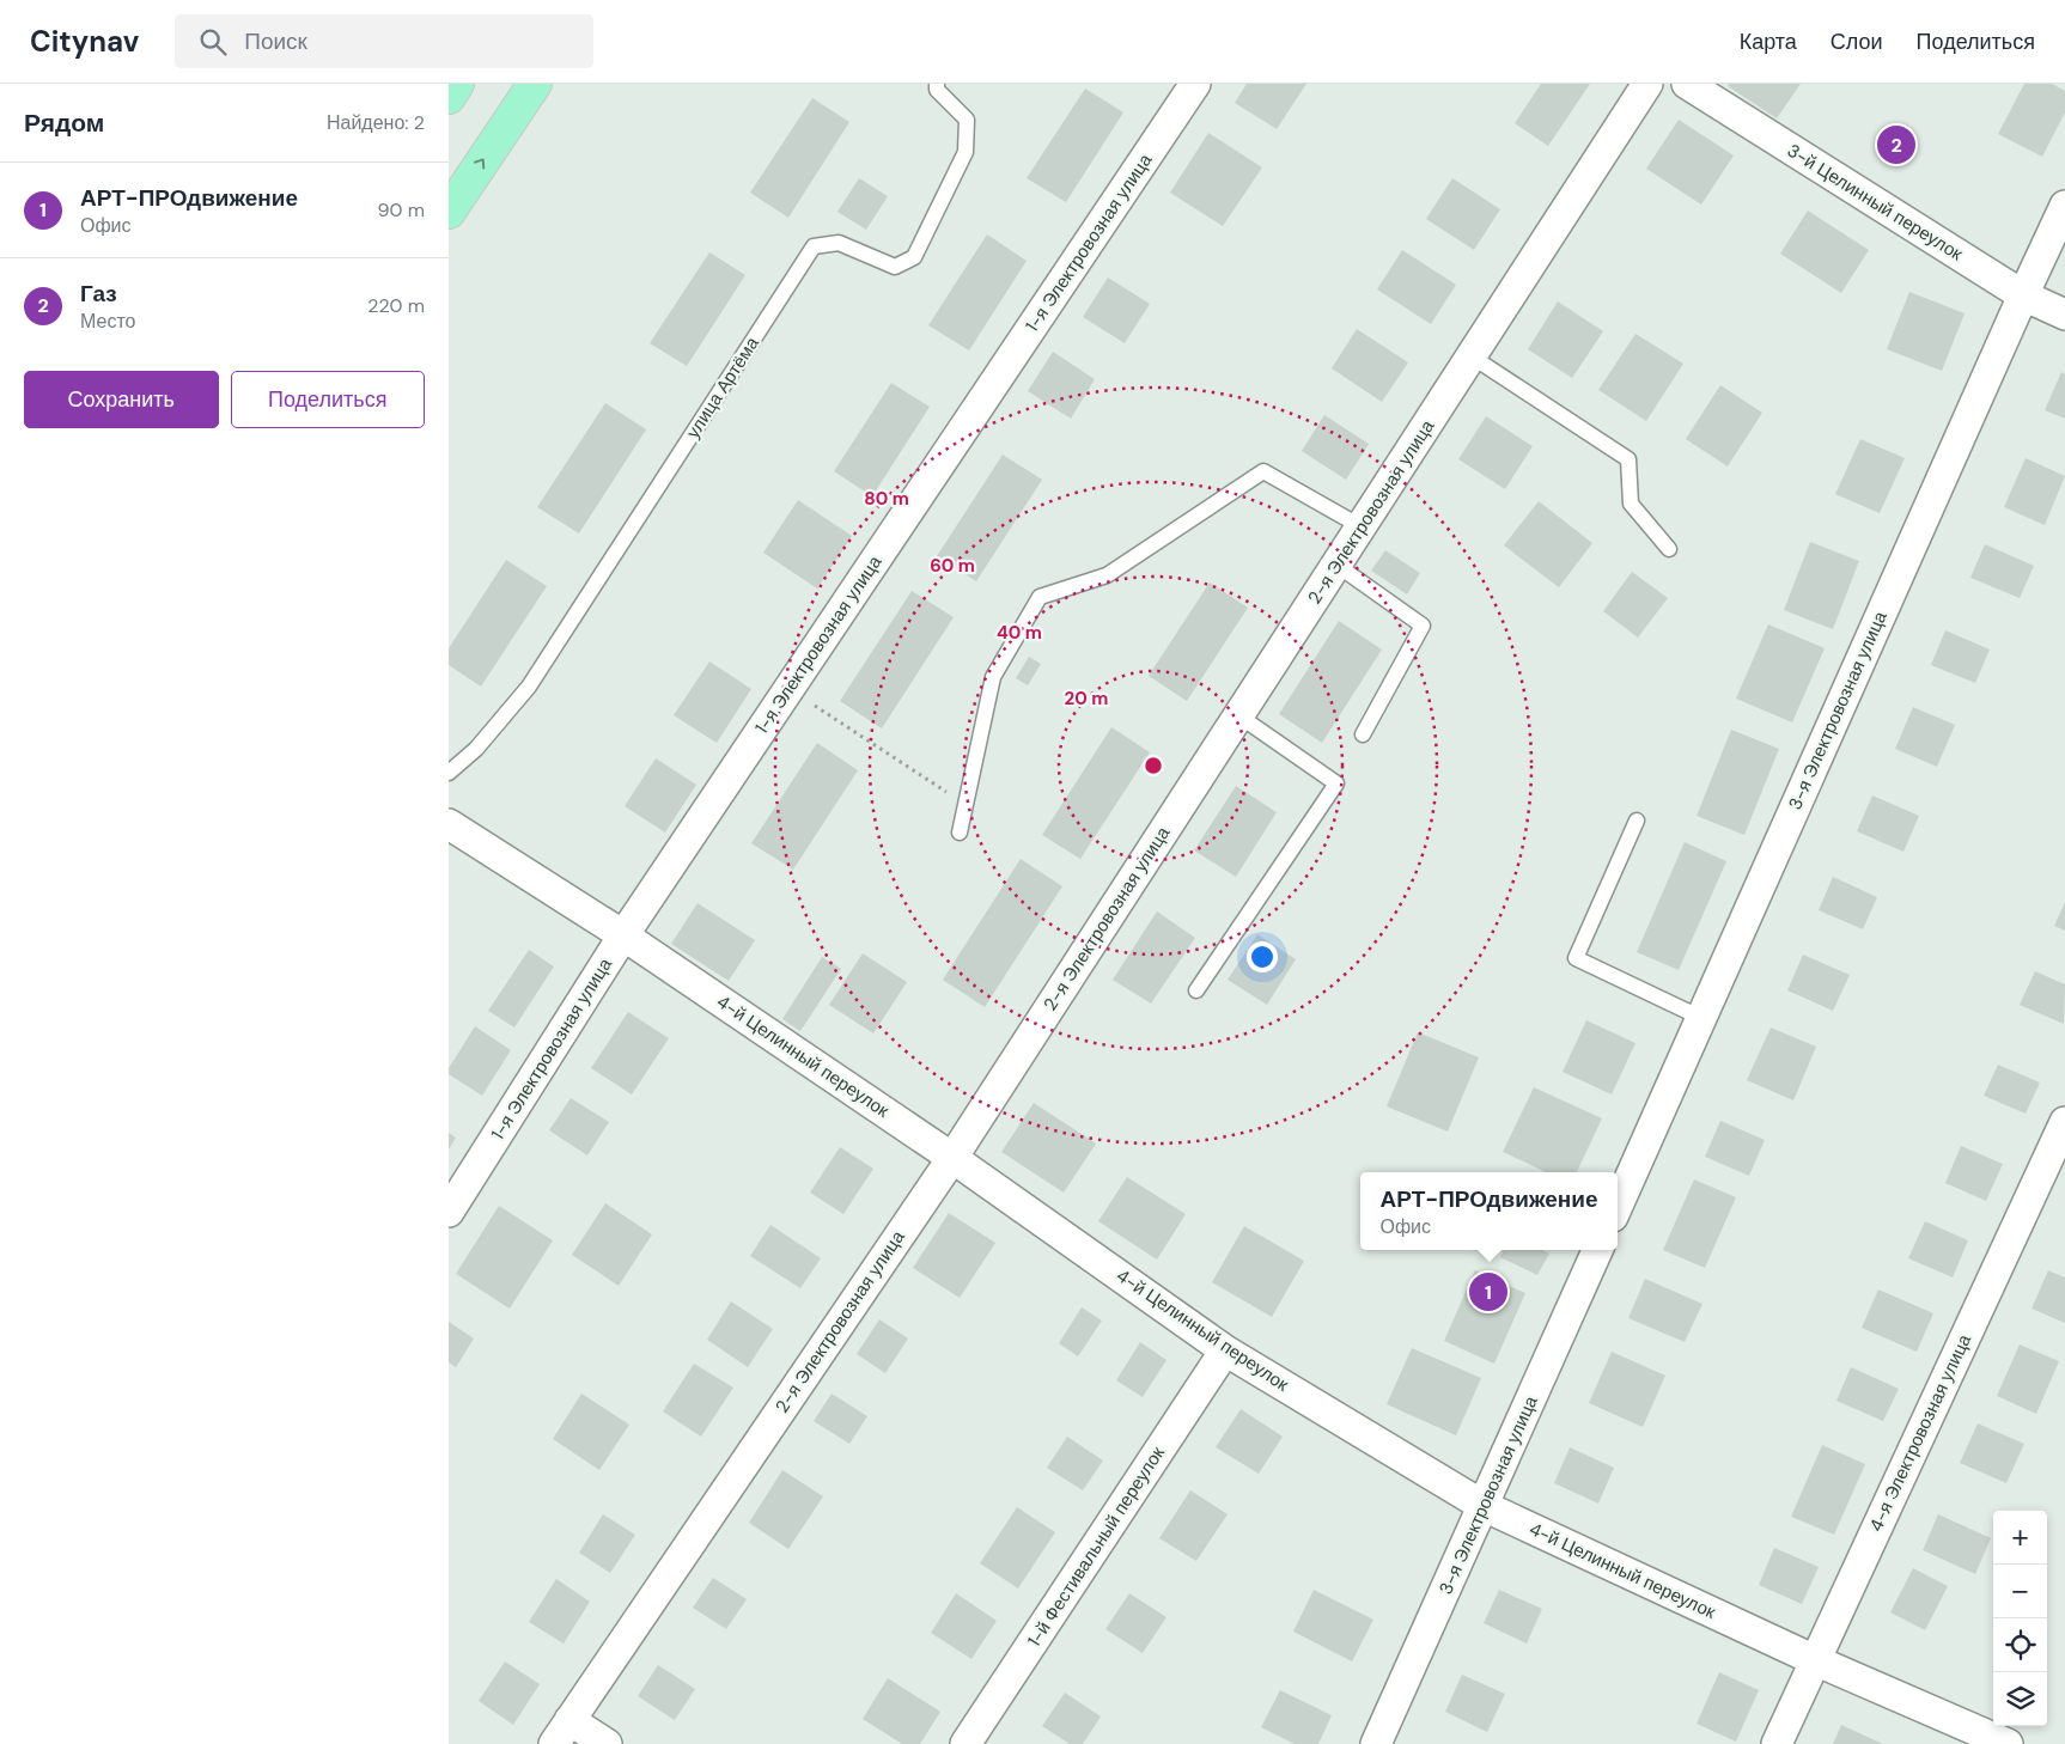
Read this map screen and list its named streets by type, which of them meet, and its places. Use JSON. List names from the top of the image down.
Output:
{
  "streets": {
    "street": [
      "3-й Целинный переулок",
      "1-я Электровозная улица",
      "2-я Электровозная улица",
      "3-я Электровозная улица",
      "4-й Целинный переулок",
      "4-я Электровозная улица",
      "1-й Фестивальный переулок"
    ],
    "lane": ["улица Артёма"]
  },
  "crossings": [
    ["3-й Целинный переулок", "3-я Электровозная улица"],
    ["1-я Электровозная улица", "4-й Целинный переулок"],
    ["2-я Электровозная улица", "4-й Целинный переулок"],
    ["3-я Электровозная улица", "4-й Целинный переулок"],
    ["4-й Целинный переулок", "4-я Электровозная улица"],
    ["4-й Целинный переулок", "1-й Фестивальный переулок"]
  ],
  "page": {
    "header": "Citynav",
    "search": "Поиск",
    "nav": ["Карта", "Слои", "Поделиться"],
    "heading": ["Рядом", "Найдено: 2"],
    "pins": ["2", "1"],
    "list": [
      {
        "mark": "1",
        "name": "АРТ-ПРОдвижение",
        "note": "Офис",
        "value": "90 m"
      },
      {
        "mark": "2",
        "name": "Газ",
        "note": "Место",
        "value": "220 m"
      }
    ],
    "buttons": ["Сохранить", "Поделиться"],
    "popup": ["АРТ-ПРОдвижение", "Офис"],
    "map_buttons": ["+", "−"]
  },
  "rings": [
    "80 m",
    "60 m",
    "40 m",
    "20 m"
  ]
}
